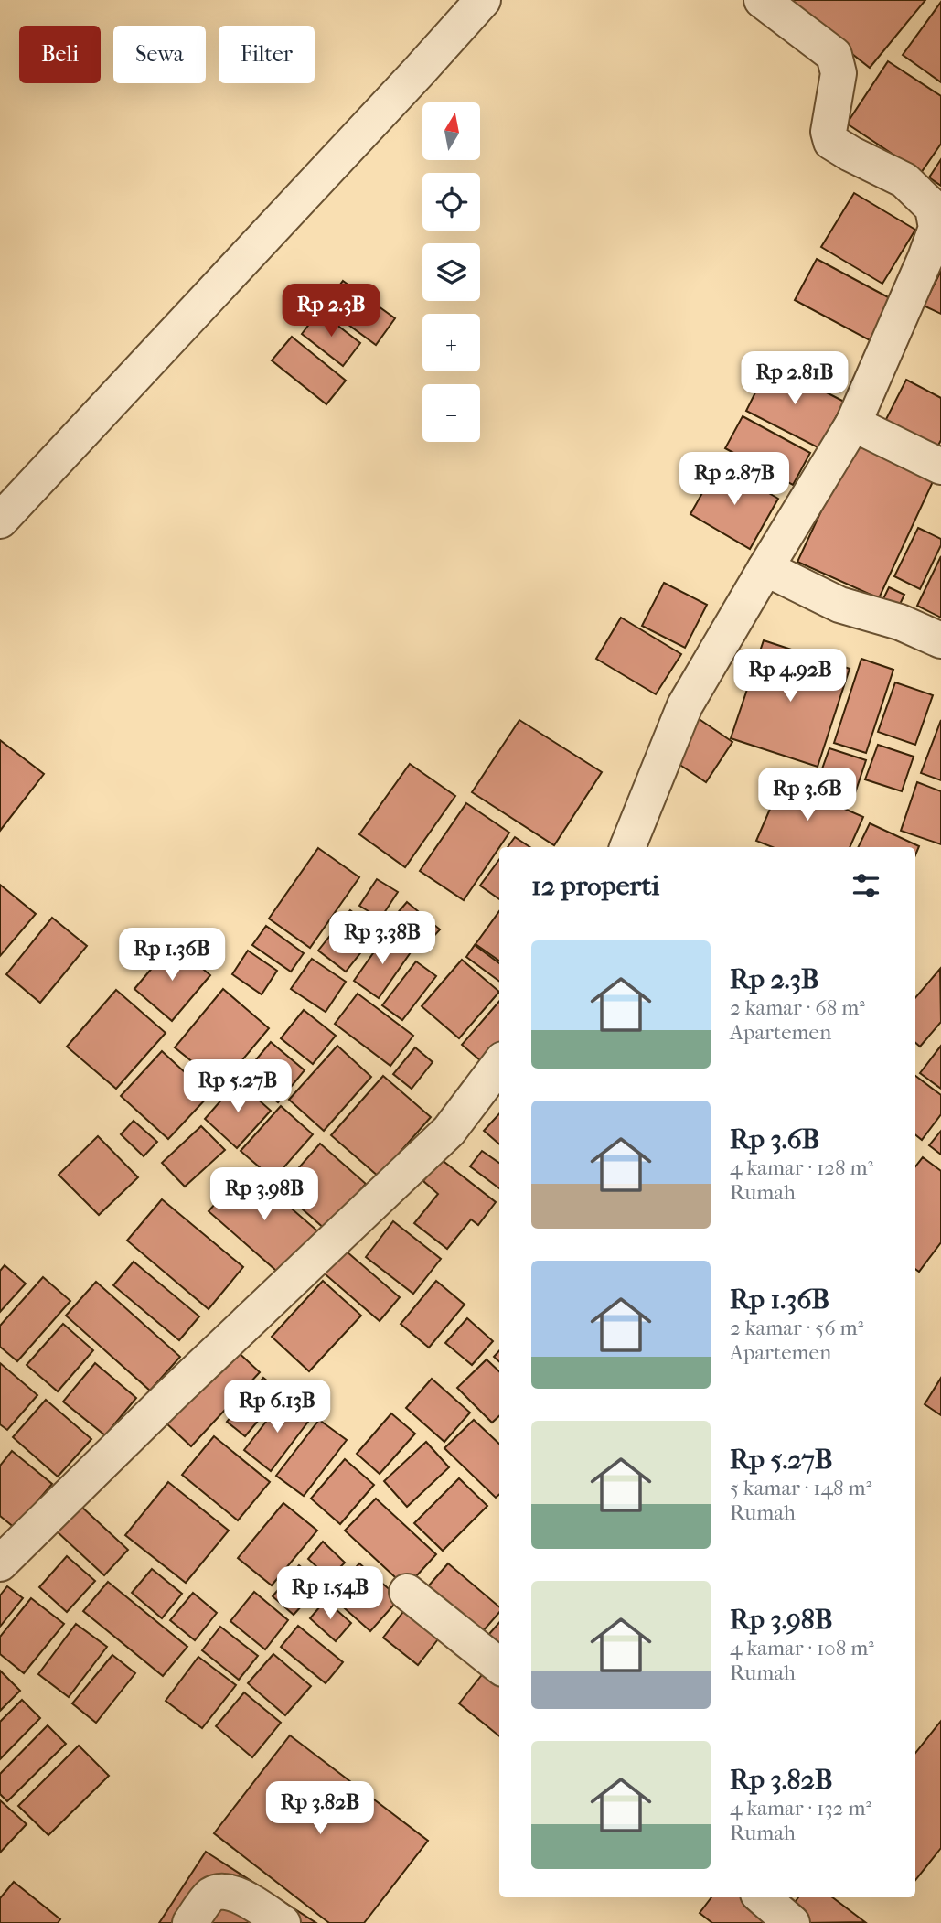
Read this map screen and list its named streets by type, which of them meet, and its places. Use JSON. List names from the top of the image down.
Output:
{
  "north": "top",
  "page": {
    "chip": ["Beli", "Sewa", "Filter"],
    "map_buttons": ["+", "−"],
    "price": [
      "Rp 2.3B",
      "Rp 2.81B",
      "Rp 2.87B",
      "Rp 4.92B",
      "Rp 3.6B",
      "Rp 3.38B",
      "Rp 1.36B",
      "Rp 5.27B",
      "Rp 3.98B",
      "Rp 6.13B",
      "Rp 1.54B",
      "Rp 3.82B"
    ],
    "heading": "12 properti",
    "list": [
      {
        "name": "Rp 2.3B",
        "note": "2 kamar · 68 m² · Apartemen"
      },
      {
        "name": "Rp 3.6B",
        "note": "4 kamar · 128 m² · Rumah"
      },
      {
        "name": "Rp 1.36B",
        "note": "2 kamar · 56 m² · Apartemen"
      },
      {
        "name": "Rp 5.27B",
        "note": "5 kamar · 148 m² · Rumah"
      },
      {
        "name": "Rp 3.98B",
        "note": "4 kamar · 108 m² · Rumah"
      },
      {
        "name": "Rp 3.82B",
        "note": "4 kamar · 132 m² · Rumah"
      }
    ]
  }
}
